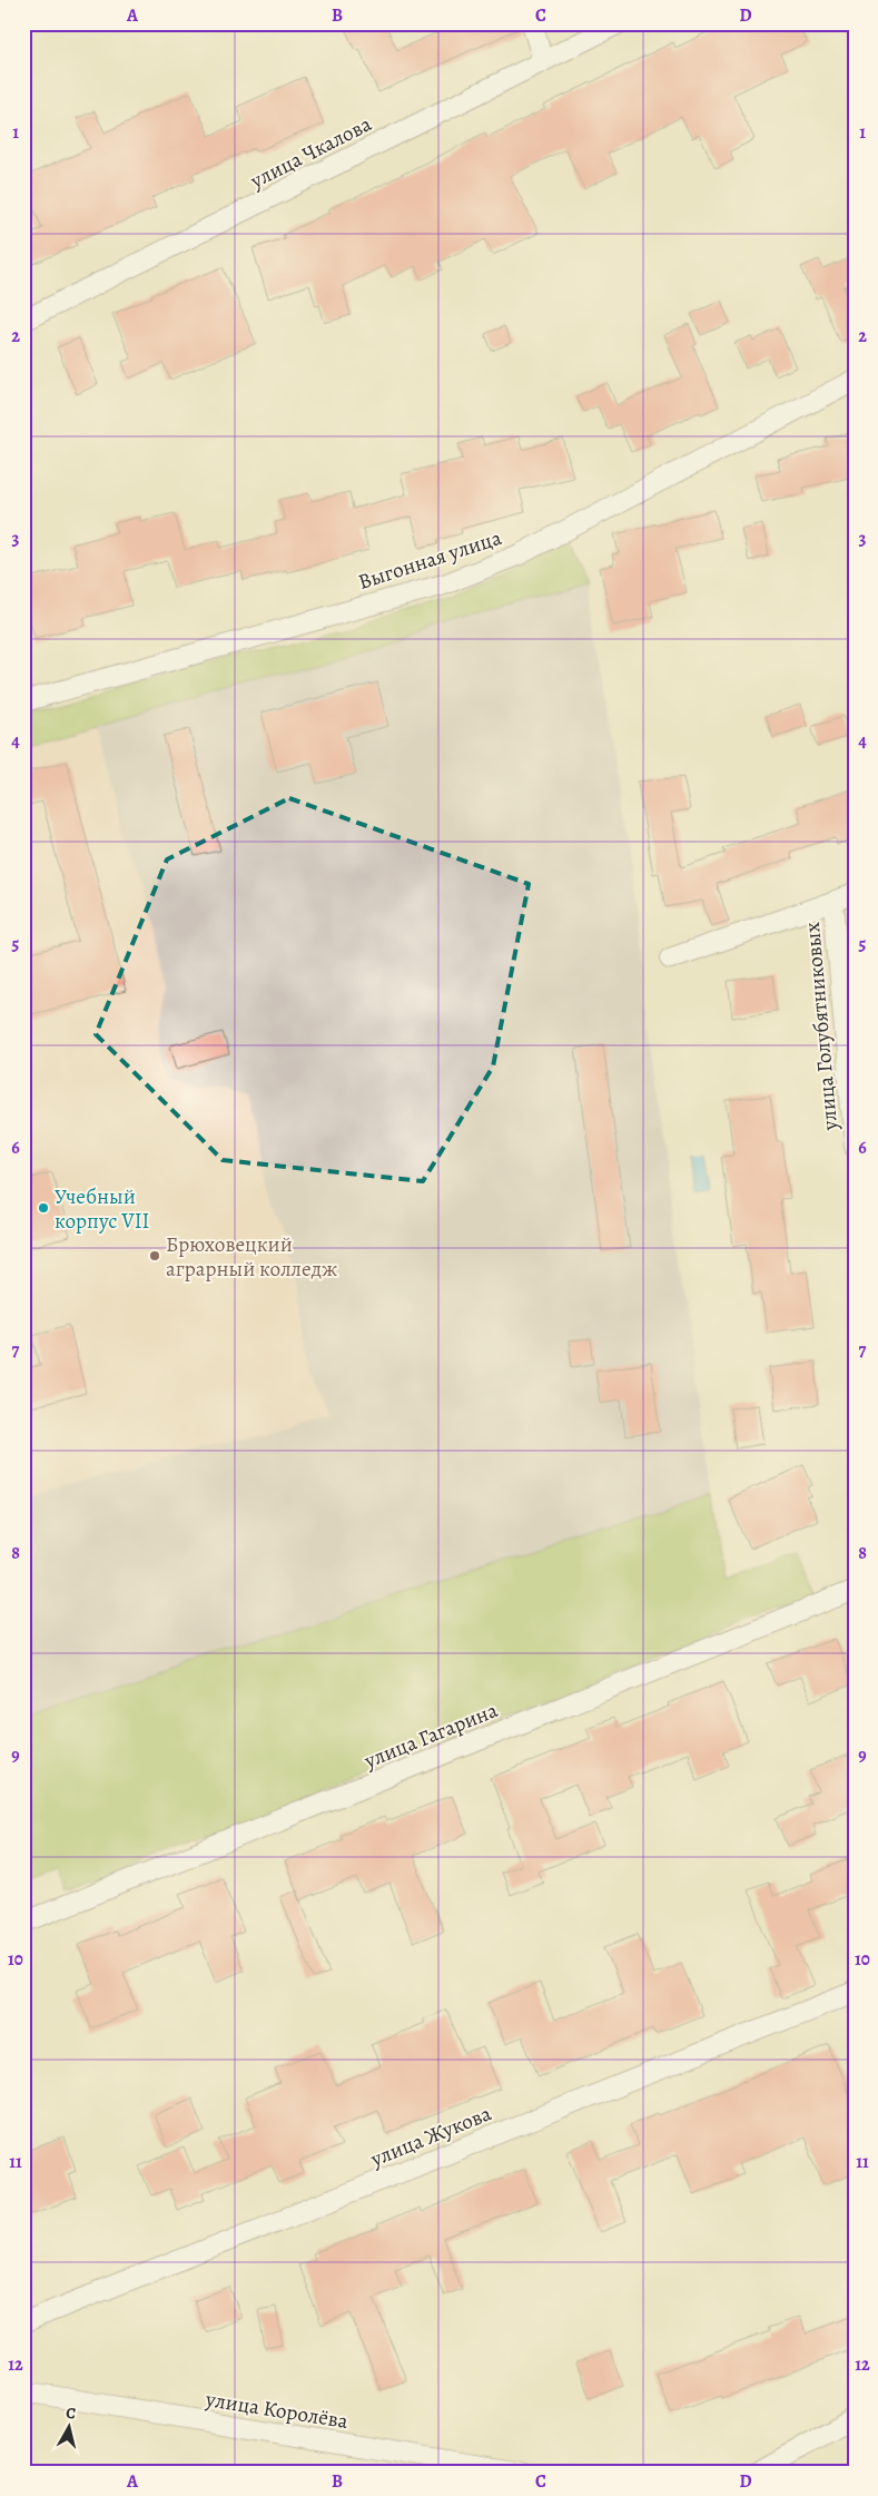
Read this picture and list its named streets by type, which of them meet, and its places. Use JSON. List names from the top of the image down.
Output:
{
  "streets": {
    "street": [
      "улица Чкалова",
      "Выгонная улица",
      "улица Голубятниковых",
      "улица Гагарина",
      "улица Жукова",
      "улица Королёва"
    ]
  },
  "places": ["Учебный корпус VII", "Брюховецкий аграрный колледж"],
  "north": "top",
  "grid": {
    "columns": [
      "A",
      "B",
      "C",
      "D"
    ],
    "rows": [
      "1",
      "2",
      "3",
      "4",
      "5",
      "6",
      "7",
      "8",
      "9",
      "10",
      "11",
      "12"
    ]
  }
}
